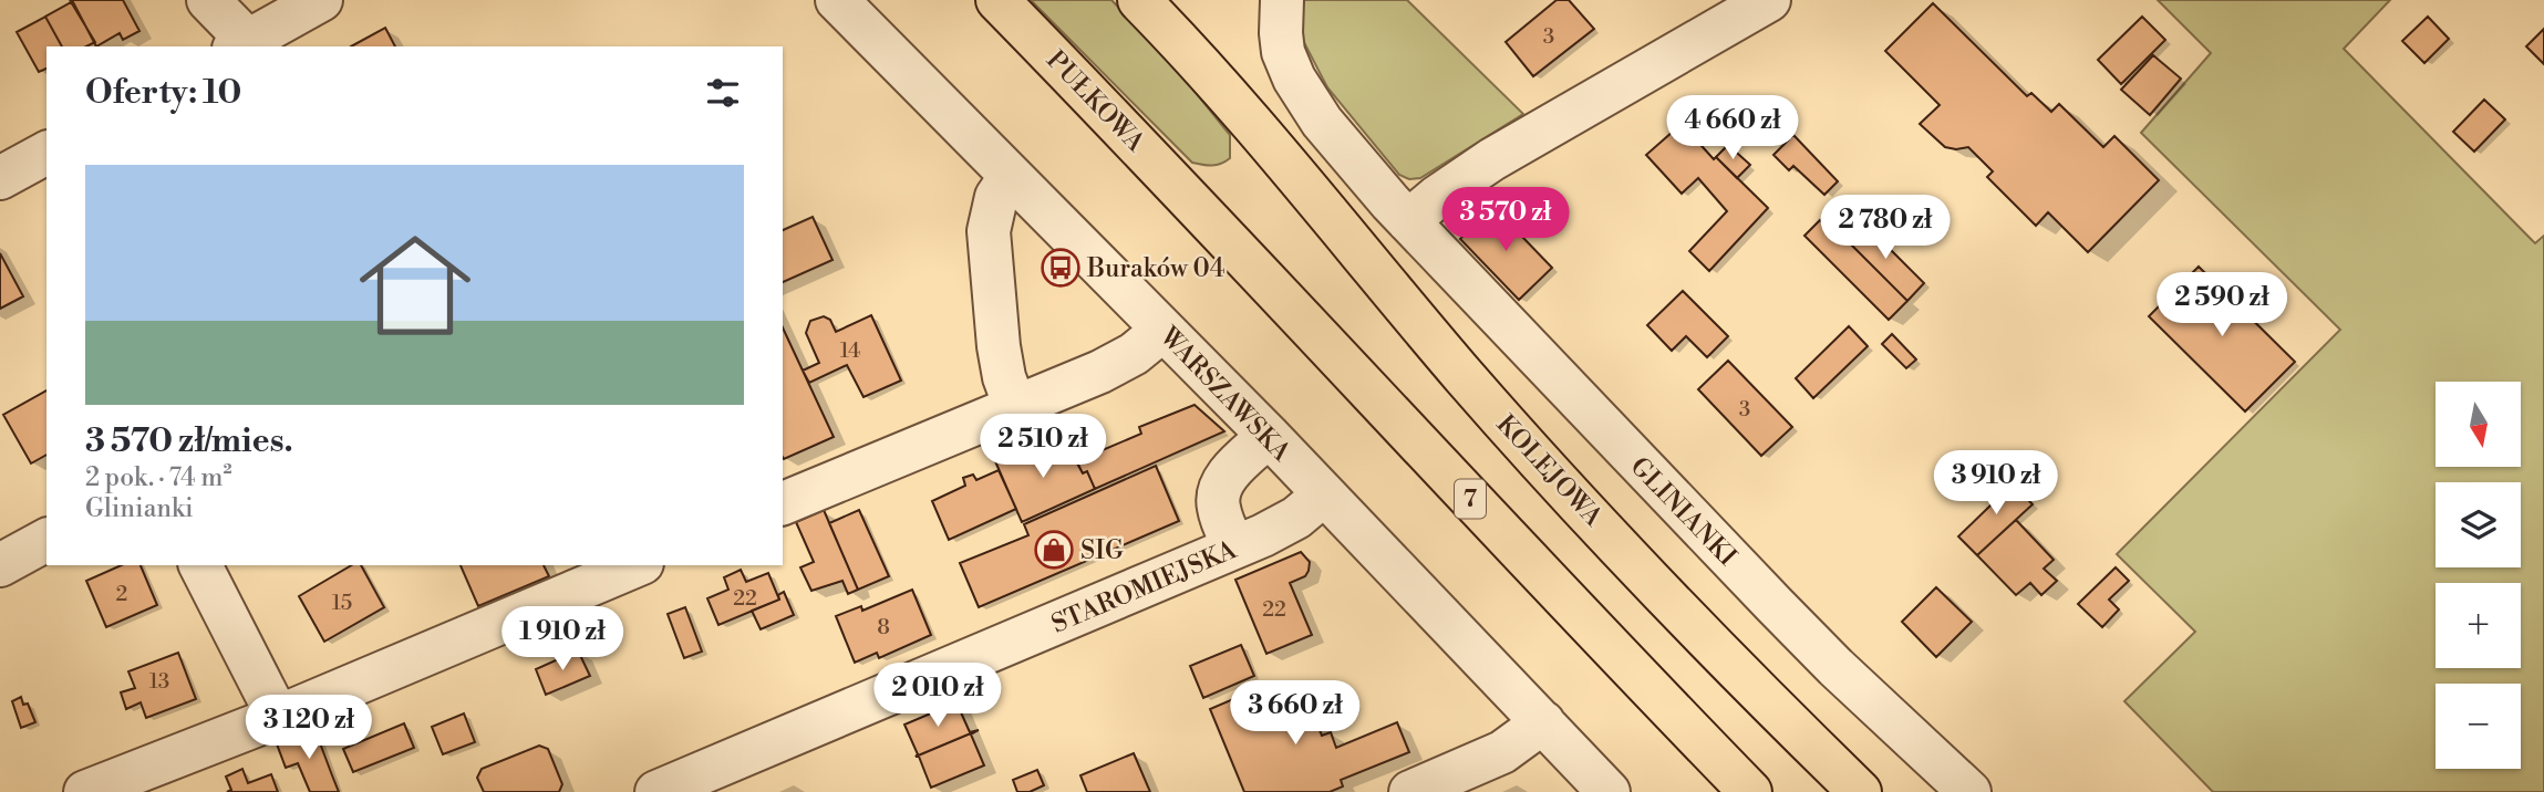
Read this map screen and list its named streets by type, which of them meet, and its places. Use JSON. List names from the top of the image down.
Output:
{
  "streets": {
    "highway": ["PUŁKOWA", "KOLEJOWA", "7"],
    "street": ["WARSZAWSKA", "GLINIANKI", "STAROMIEJSKA"]
  },
  "crossings": [
    ["WARSZAWSKA", "STAROMIEJSKA"]
  ],
  "places": {
    "bus stop": ["Buraków 04"],
    "shop": ["SIG"]
  },
  "house_numbers": [
    "3",
    "14",
    "3",
    "2",
    "22",
    "15",
    "22",
    "8",
    "13"
  ],
  "north": "bottom",
  "page": {
    "heading": "Oferty: 10",
    "price": [
      "4 660 zł",
      "3 570 zł",
      "2 780 zł",
      "2 590 zł",
      "2 510 zł",
      "3 910 zł",
      "1 910 zł",
      "2 010 zł",
      "3 660 zł",
      "3 120 zł"
    ],
    "list": [
      {
        "name": "3 570 zł/mies.",
        "note": "2 pok. · 74 m² · Glinianki"
      }
    ],
    "map_buttons": ["+", "−"]
  }
}
